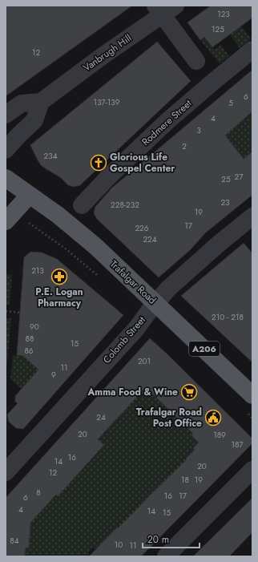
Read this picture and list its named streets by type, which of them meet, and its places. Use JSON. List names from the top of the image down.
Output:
{
  "streets": {
    "main road": ["Trafalgar Road", "A206"],
    "street": ["Vanbrugh Hill", "Rodmere Street", "Colomb Street"]
  },
  "crossings": [
    ["Trafalgar Road", "Colomb Street"]
  ],
  "places": {
    "church": ["Glorious Life Gospel Center"],
    "pharmacy": ["P.E. Logan Pharmacy"],
    "supermarket": ["Amma Food & Wine"],
    "public building": ["Trafalgar Road Post Office"]
  },
  "house_numbers": [
    "123",
    "125",
    "12",
    "6",
    "137-139",
    "5",
    "4",
    "3",
    "2",
    "234",
    "27",
    "25",
    "23",
    "228-232",
    "19",
    "17",
    "226",
    "224",
    "213",
    "210 - 218",
    "90",
    "88",
    "15",
    "86",
    "201",
    "11",
    "9",
    "24",
    "20",
    "189",
    "187",
    "16",
    "14",
    "20",
    "12",
    "18",
    "19",
    "8",
    "16",
    "17",
    "6",
    "4",
    "14",
    "15",
    "84",
    "10",
    "11"
  ],
  "scale_bar": "20 m"
}
